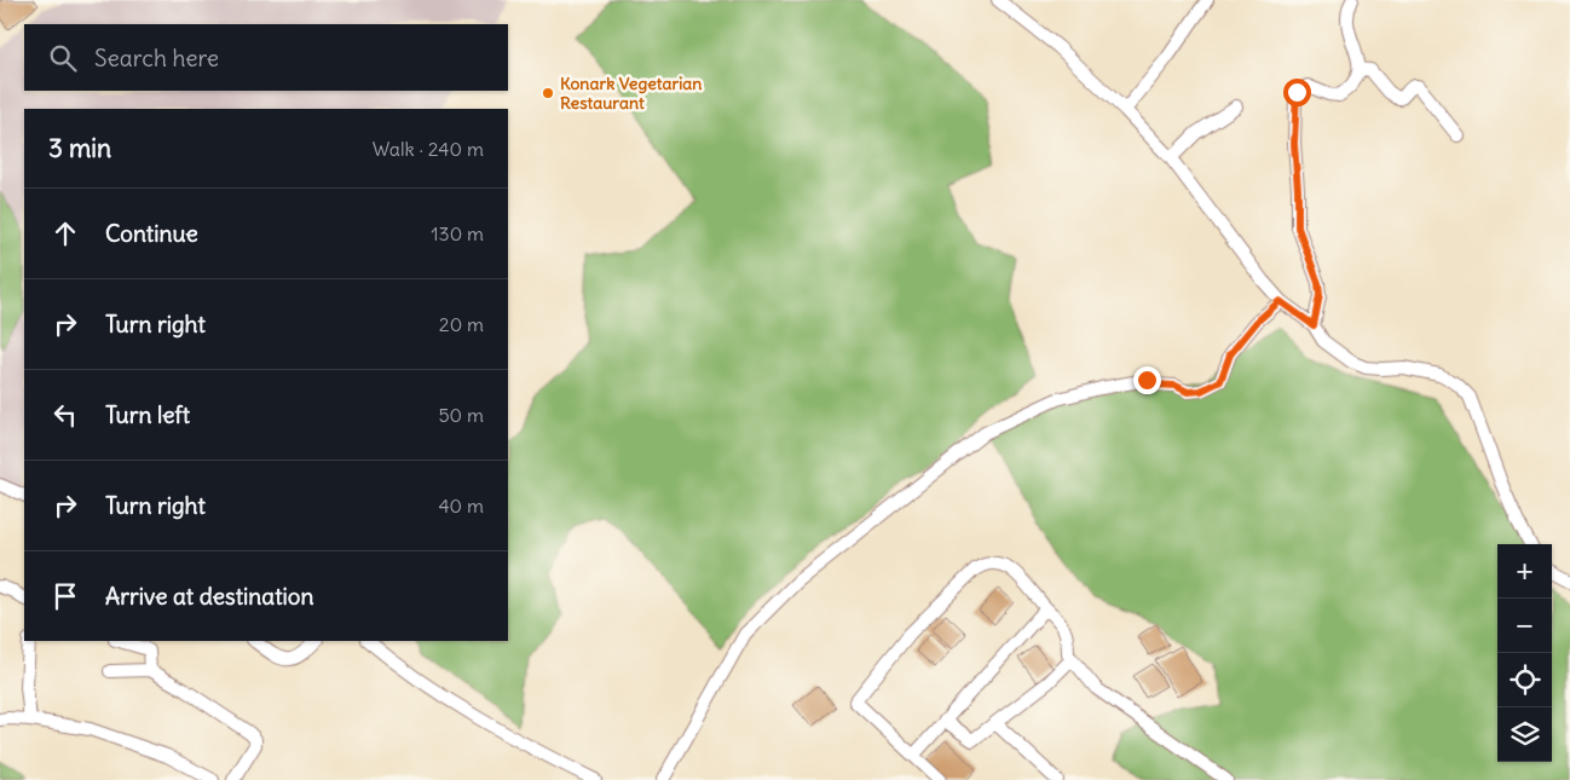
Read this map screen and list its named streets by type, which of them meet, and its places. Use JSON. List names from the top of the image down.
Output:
{
  "places": ["Konark Vegetarian Restaurant"],
  "page": {
    "search": "Search here",
    "heading": ["3 min", "Walk · 240 m"],
    "list": [
      ["Continue", "130 m"],
      ["Turn right", "20 m"],
      ["Turn left", "50 m"],
      ["Turn right", "40 m"],
      "Arrive at destination"
    ],
    "map_buttons": ["+", "−"]
  }
}
